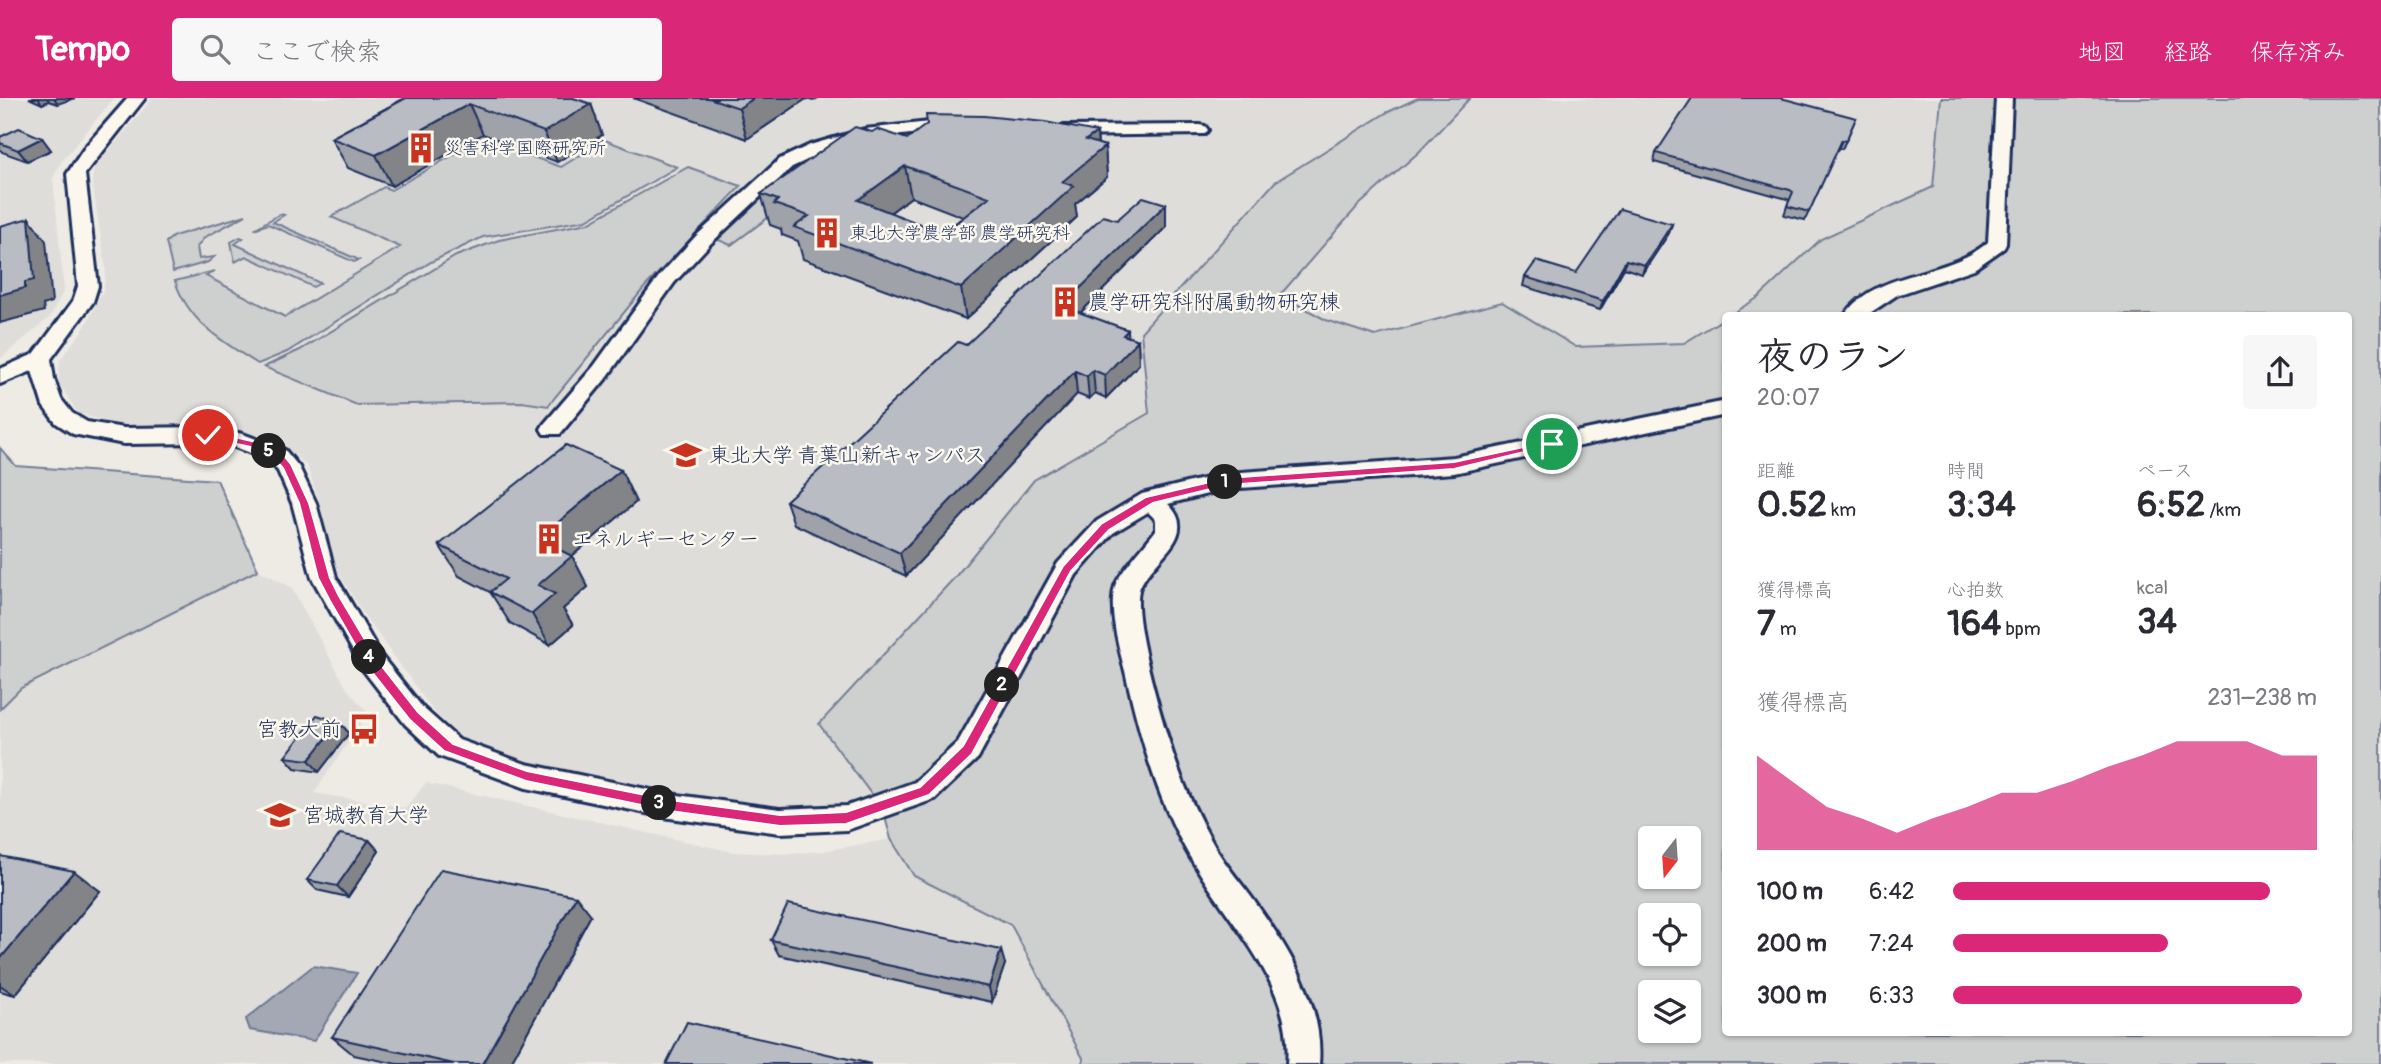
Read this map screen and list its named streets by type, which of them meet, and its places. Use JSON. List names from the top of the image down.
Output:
{
  "places": {
    "building": [
      "災害科学国際研究所",
      "東北大学農学部 農学研究科",
      "農学研究科附属動物研究棟",
      "エネルギーセンター"
    ],
    "school or university": ["東北大学 青葉山新キャンパス", "宮城教育大学"],
    "bus stop": ["宮教大前"]
  },
  "north": "bottom",
  "page": {
    "header": "Tempo",
    "search": "ここで検索",
    "nav": ["地図", "経路", "保存済み"],
    "heading": ["夜のラン", "20:07"],
    "stats": [
      ["距離", "0.52 km"],
      ["時間", "3:34"],
      ["ペース", "6:52 /km"],
      ["獲得標高", "7 m"],
      ["心拍数", "164 bpm"],
      ["kcal", "34"]
    ],
    "pins": [
      "5",
      "1",
      "4",
      "2",
      "3"
    ],
    "chart": ["獲得標高", "231–238 m"],
    "list": [
      {
        "name": "100 m",
        "note": "6:42"
      },
      {
        "name": "200 m",
        "note": "7:24"
      },
      {
        "name": "300 m",
        "note": "6:33"
      }
    ]
  }
}
